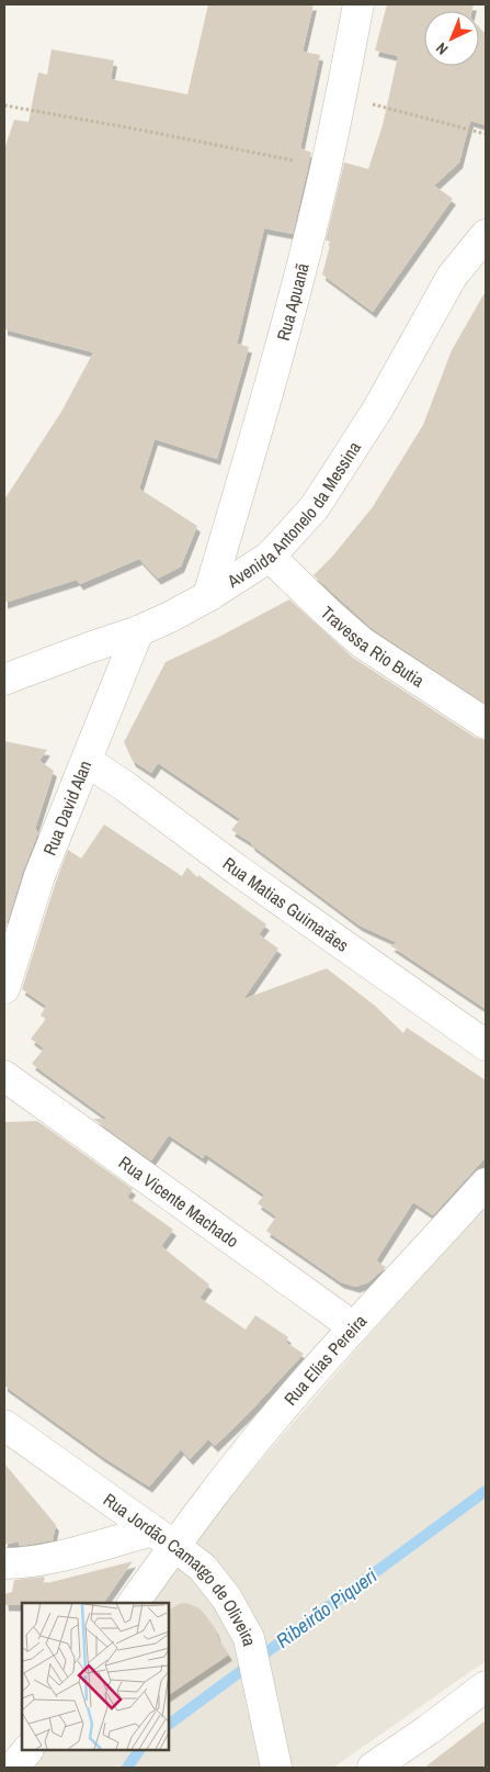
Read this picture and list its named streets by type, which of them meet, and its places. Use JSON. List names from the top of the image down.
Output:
{
  "streets": {
    "street": [
      "Rua Apuanã",
      "Avenida Antonelo da Messina",
      "Travessa Rio Butia",
      "Rua David Alan",
      "Rua Matias Guimarães",
      "Rua Vicente Machado",
      "Rua Elias Pereira",
      "Rua Jordão Camargo de Oliveira"
    ]
  },
  "crossings": [
    ["Rua Apuanã", "Avenida Antonelo da Messina"],
    ["Avenida Antonelo da Messina", "Travessa Rio Butia"],
    ["Avenida Antonelo da Messina", "Rua David Alan"],
    ["Rua David Alan", "Rua Matias Guimarães"],
    ["Rua Vicente Machado", "Rua Elias Pereira"],
    ["Rua Elias Pereira", "Rua Jordão Camargo de Oliveira"]
  ],
  "water": ["Ribeirão Piqueri"],
  "north": "bottom left"
}
